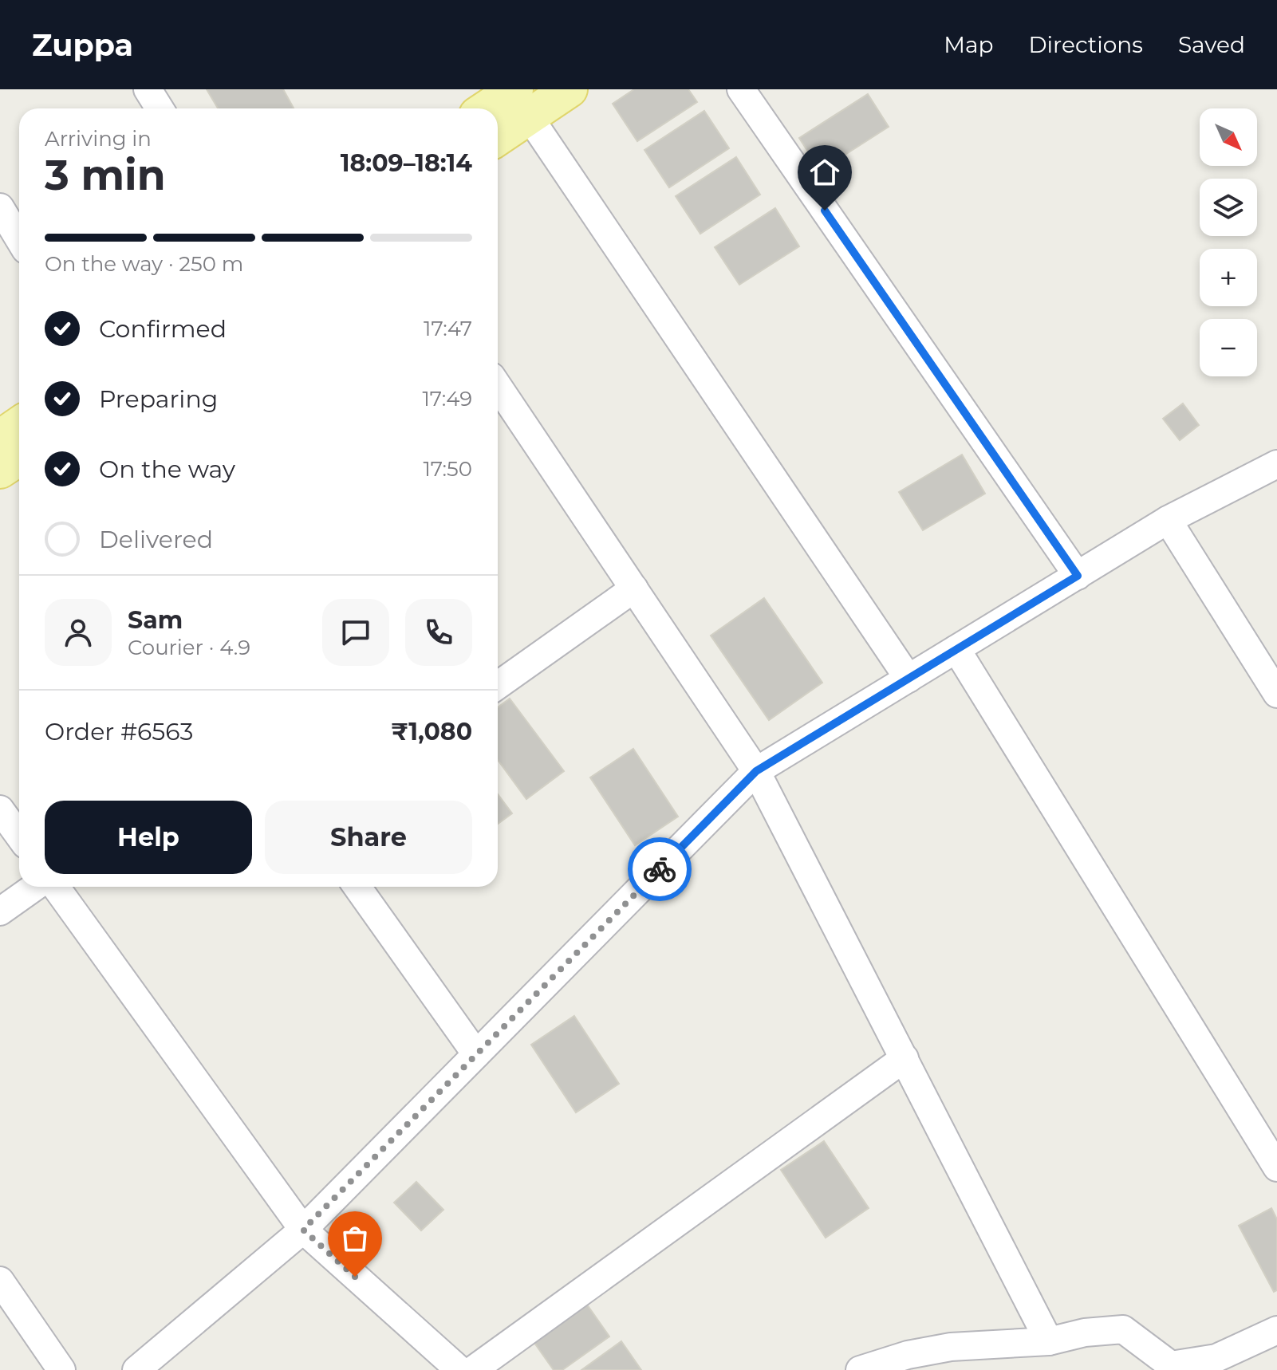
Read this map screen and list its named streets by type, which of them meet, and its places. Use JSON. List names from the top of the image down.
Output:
{
  "north": "bottom right",
  "page": {
    "header": "Zuppa",
    "nav": ["Map", "Directions", "Saved"],
    "map_buttons": ["+", "−"],
    "heading": ["3 min", "Arriving in", "18:09–18:14"],
    "panel": [
      "Sam",
      "Courier · 4.9",
      "Order #6563",
      "₹1,080"
    ],
    "bar": "On the way · 250 m",
    "list": [
      ["Confirmed", "17:47"],
      ["Preparing", "17:49"],
      ["On the way", "17:50"],
      "Delivered"
    ],
    "buttons": ["Help", "Share"]
  }
}
